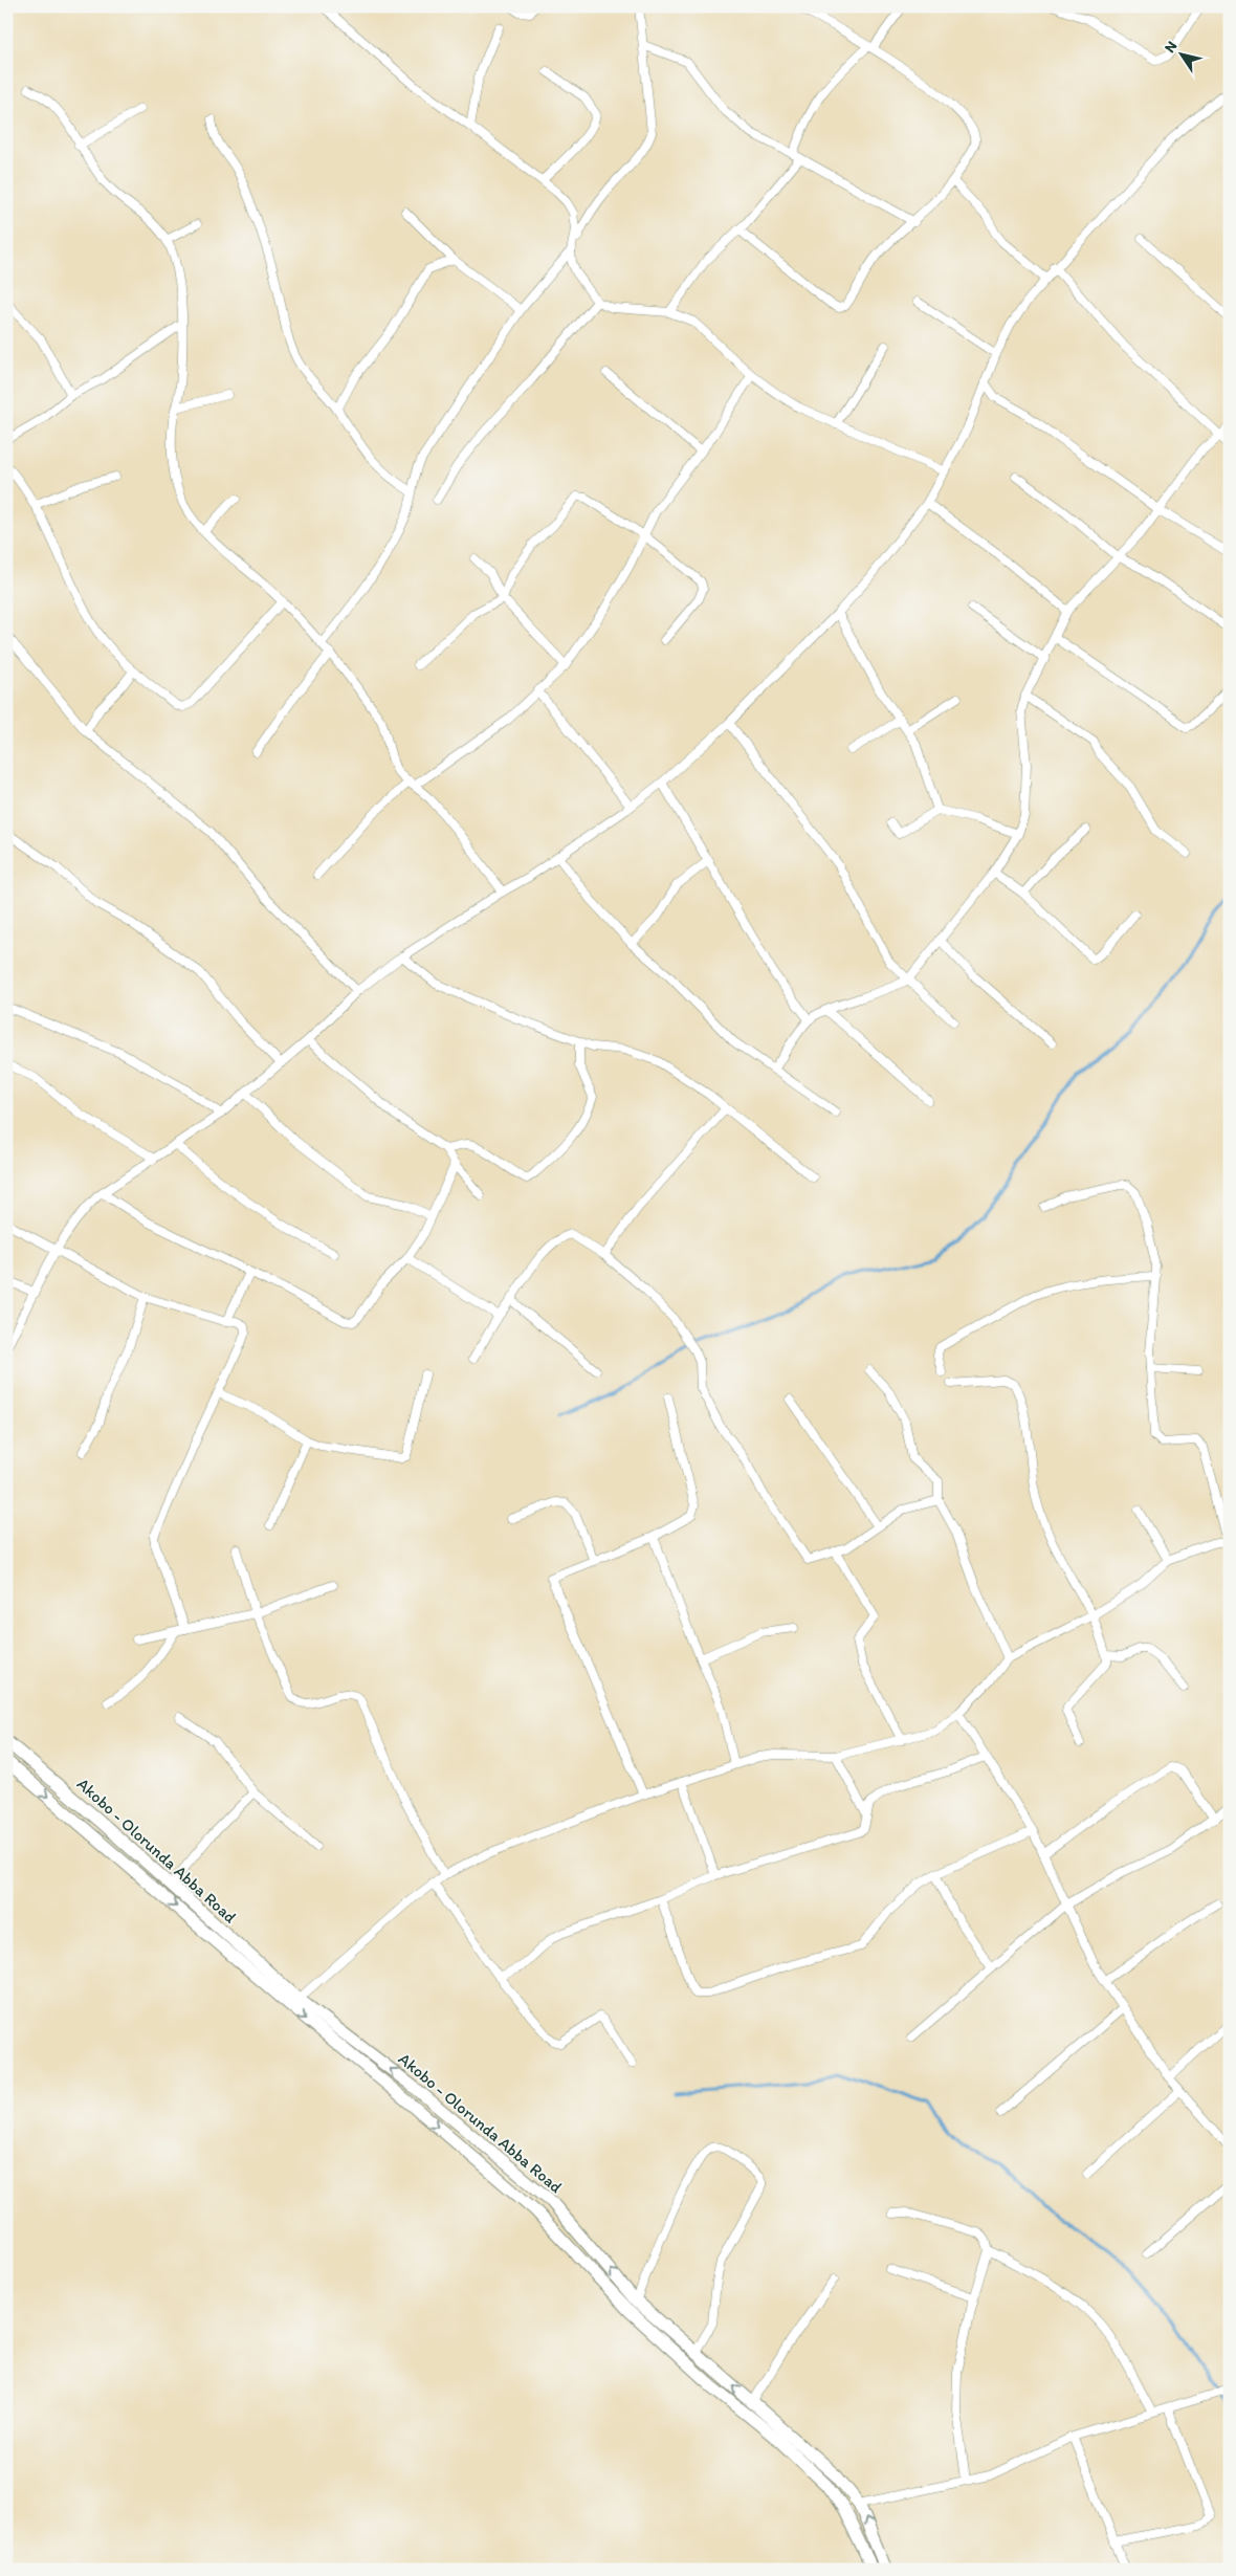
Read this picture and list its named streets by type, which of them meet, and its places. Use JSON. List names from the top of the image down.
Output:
{
  "streets": {
    "main road": ["Akobo - Olorunda Abba Road"]
  },
  "north": "top left"
}
